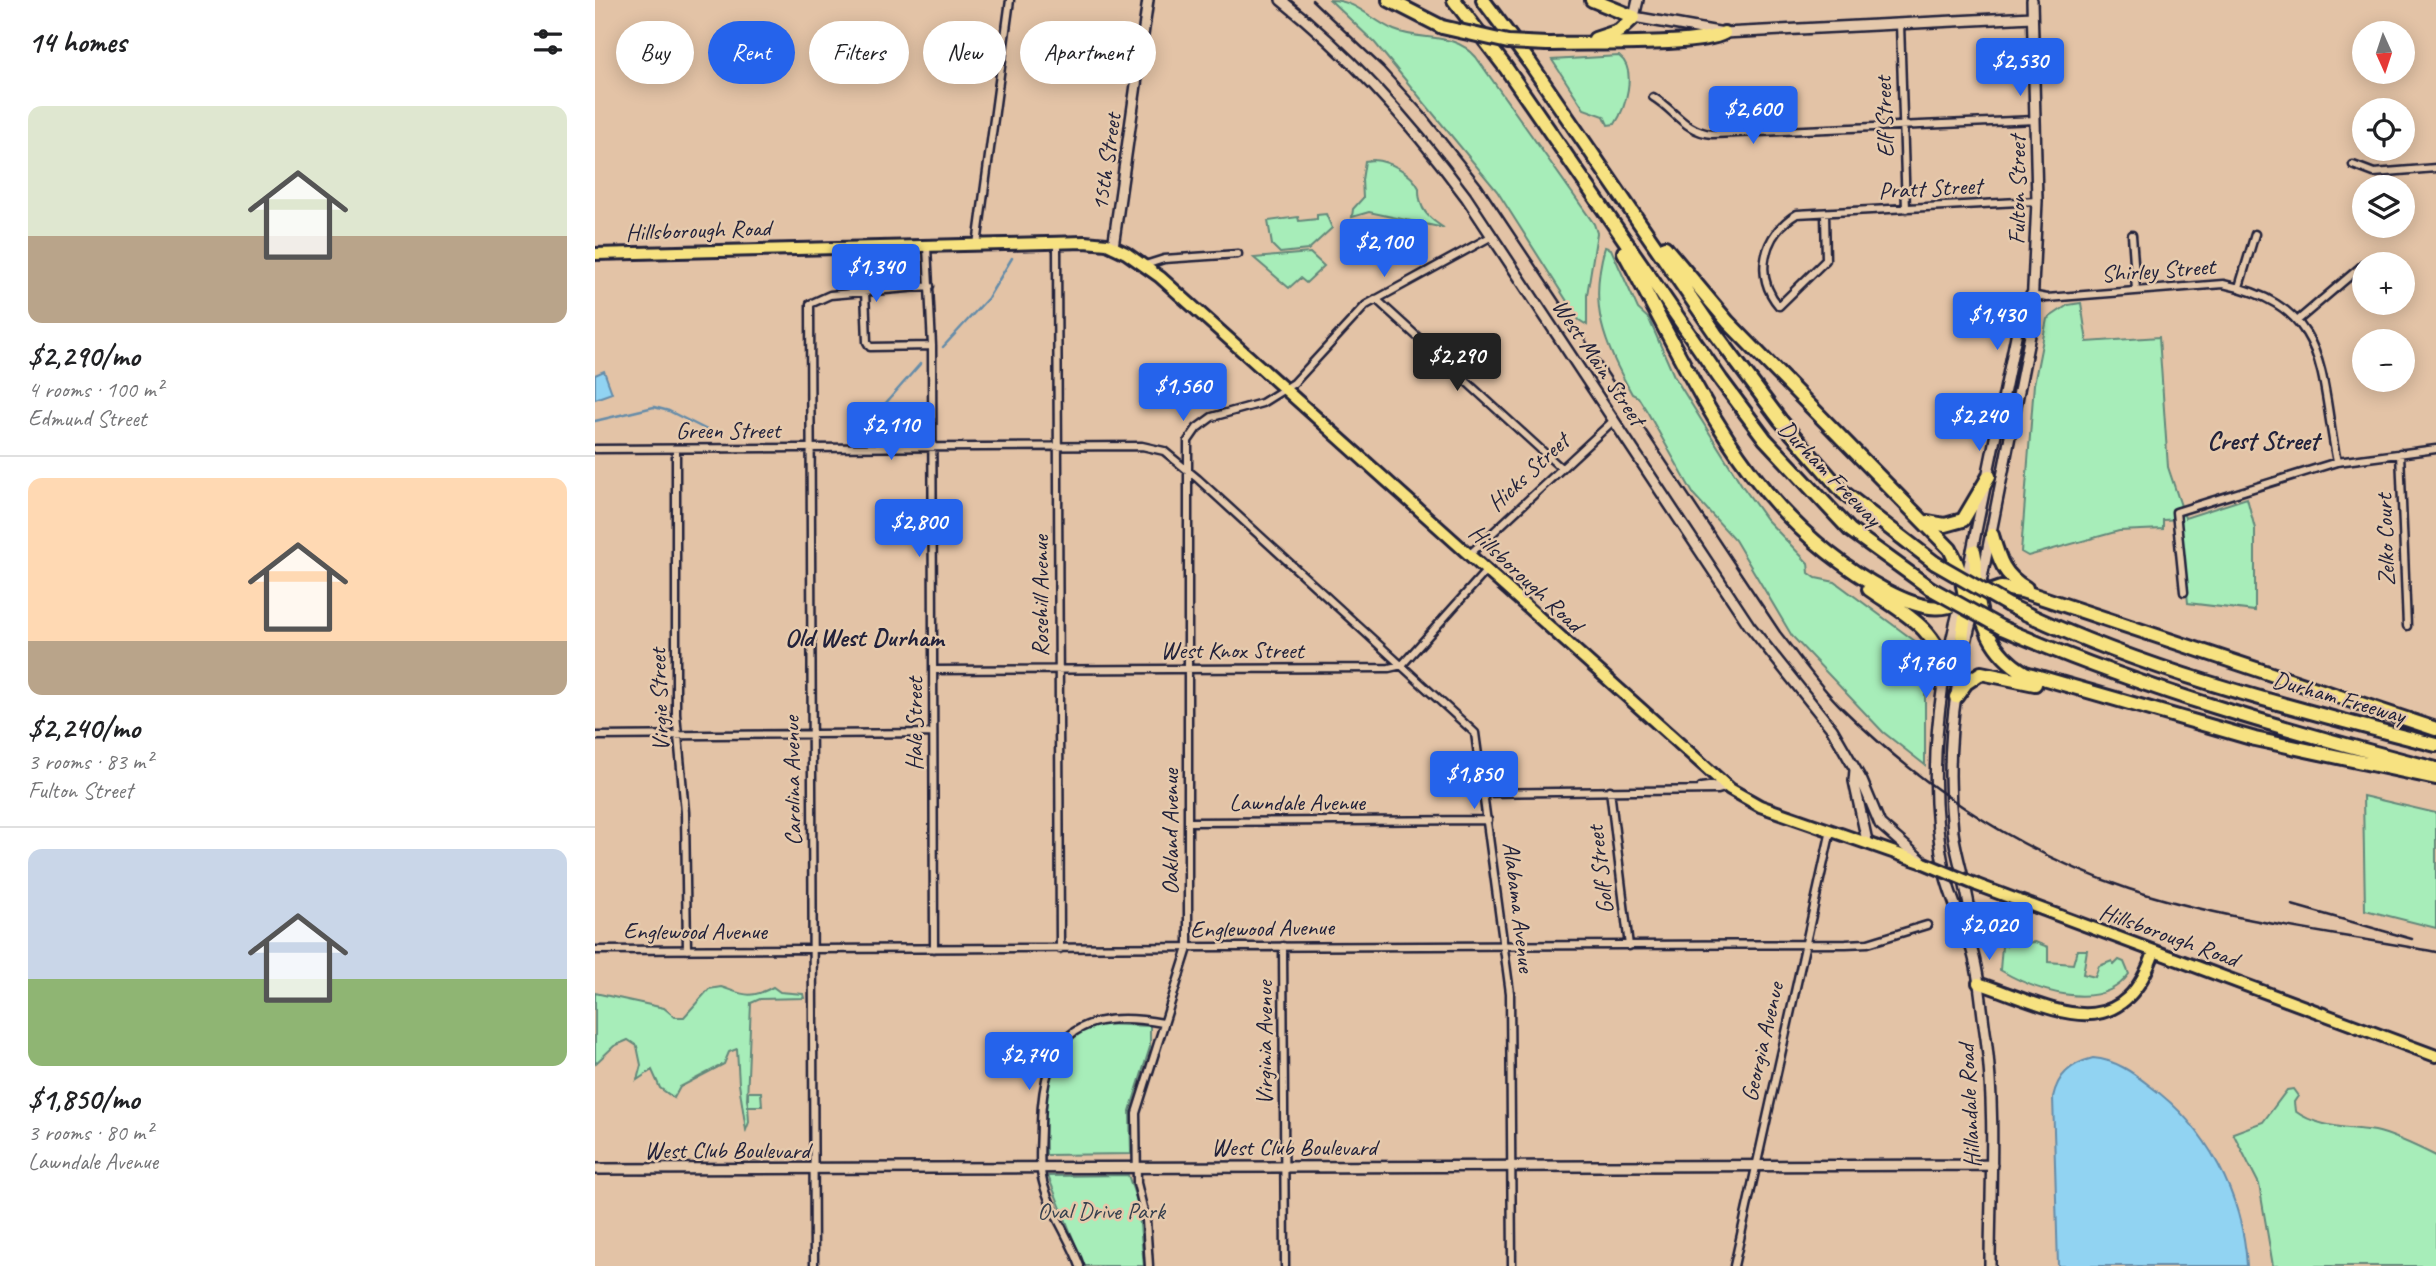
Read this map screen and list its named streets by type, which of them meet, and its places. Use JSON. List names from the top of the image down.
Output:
{
  "streets": {
    "highway": ["Durham Freeway"],
    "main road": [
      "15th Street",
      "Fulton Street",
      "Hillsborough Road",
      "West Main Street",
      "Hillandale Road",
      "West Club Boulevard"
    ],
    "street": [
      "Elf Street",
      "Pratt Street",
      "Shirley Street",
      "Green Street",
      "Hicks Street",
      "Zelko Court",
      "Rosehill Avenue",
      "West Knox Street",
      "Virgie Street",
      "Hale Street",
      "Carolina Avenue",
      "Lawndale Avenue",
      "Oakland Avenue",
      "Golf Street",
      "Alabama Avenue",
      "Englewood Avenue",
      "Georgia Avenue",
      "Virginia Avenue"
    ]
  },
  "crossings": [
    ["Elf Street", "Pratt Street"],
    ["15th Street", "Hillsborough Road"],
    ["Pratt Street", "Fulton Street"],
    ["Fulton Street", "Shirley Street"],
    ["Fulton Street", "Hillandale Road"],
    ["Hillsborough Road", "West Main Street"],
    ["Hillsborough Road", "Hicks Street"],
    ["Hillsborough Road", "Rosehill Avenue"],
    ["Hillsborough Road", "Hale Street"],
    ["Hillsborough Road", "Oakland Avenue"],
    ["Hillsborough Road", "Georgia Avenue"],
    ["West Main Street", "Hicks Street"],
    ["Green Street", "Rosehill Avenue"],
    ["Green Street", "Virgie Street"],
    ["Green Street", "Hale Street"],
    ["Green Street", "Carolina Avenue"],
    ["Green Street", "Oakland Avenue"],
    ["Green Street", "Alabama Avenue"],
    ["Rosehill Avenue", "West Knox Street"],
    ["Rosehill Avenue", "Englewood Avenue"],
    ["West Knox Street", "Hale Street"],
    ["West Knox Street", "Oakland Avenue"],
    ["West Knox Street", "Alabama Avenue"],
    ["Virgie Street", "Englewood Avenue"],
    ["Hale Street", "Englewood Avenue"],
    ["Carolina Avenue", "Englewood Avenue"],
    ["Carolina Avenue", "West Club Boulevard"],
    ["Lawndale Avenue", "Oakland Avenue"],
    ["Lawndale Avenue", "Alabama Avenue"],
    ["Oakland Avenue", "Alabama Avenue"],
    ["Oakland Avenue", "Englewood Avenue"],
    ["Oakland Avenue", "West Club Boulevard"],
    ["Golf Street", "Englewood Avenue"],
    ["Alabama Avenue", "Englewood Avenue"],
    ["Alabama Avenue", "West Club Boulevard"],
    ["Englewood Avenue", "Georgia Avenue"],
    ["Englewood Avenue", "Virginia Avenue"],
    ["Georgia Avenue", "West Club Boulevard"],
    ["Virginia Avenue", "West Club Boulevard"],
    ["Hillandale Road", "West Club Boulevard"]
  ],
  "districts": ["Crest Street", "Old West Durham"],
  "parks": ["Oval Drive Park"],
  "north": "bottom",
  "page": {
    "heading": "14 homes",
    "map_buttons": ["+", "−"],
    "chip": [
      "Buy",
      "Rent",
      "Filters",
      "New",
      "Apartment"
    ],
    "price": [
      "$2,530",
      "$2,600",
      "$2,100",
      "$1,340",
      "$1,430",
      "$2,290",
      "$1,560",
      "$2,240",
      "$2,110",
      "$2,800",
      "$1,760",
      "$1,850",
      "$2,020",
      "$2,740"
    ],
    "list": [
      {
        "name": "$2,290/mo",
        "note": "4 rooms · 100 m² · Edmund Street"
      },
      {
        "name": "$2,240/mo",
        "note": "3 rooms · 83 m² · Fulton Street"
      },
      {
        "name": "$1,850/mo",
        "note": "3 rooms · 80 m² · Lawndale Avenue"
      }
    ]
  }
}
